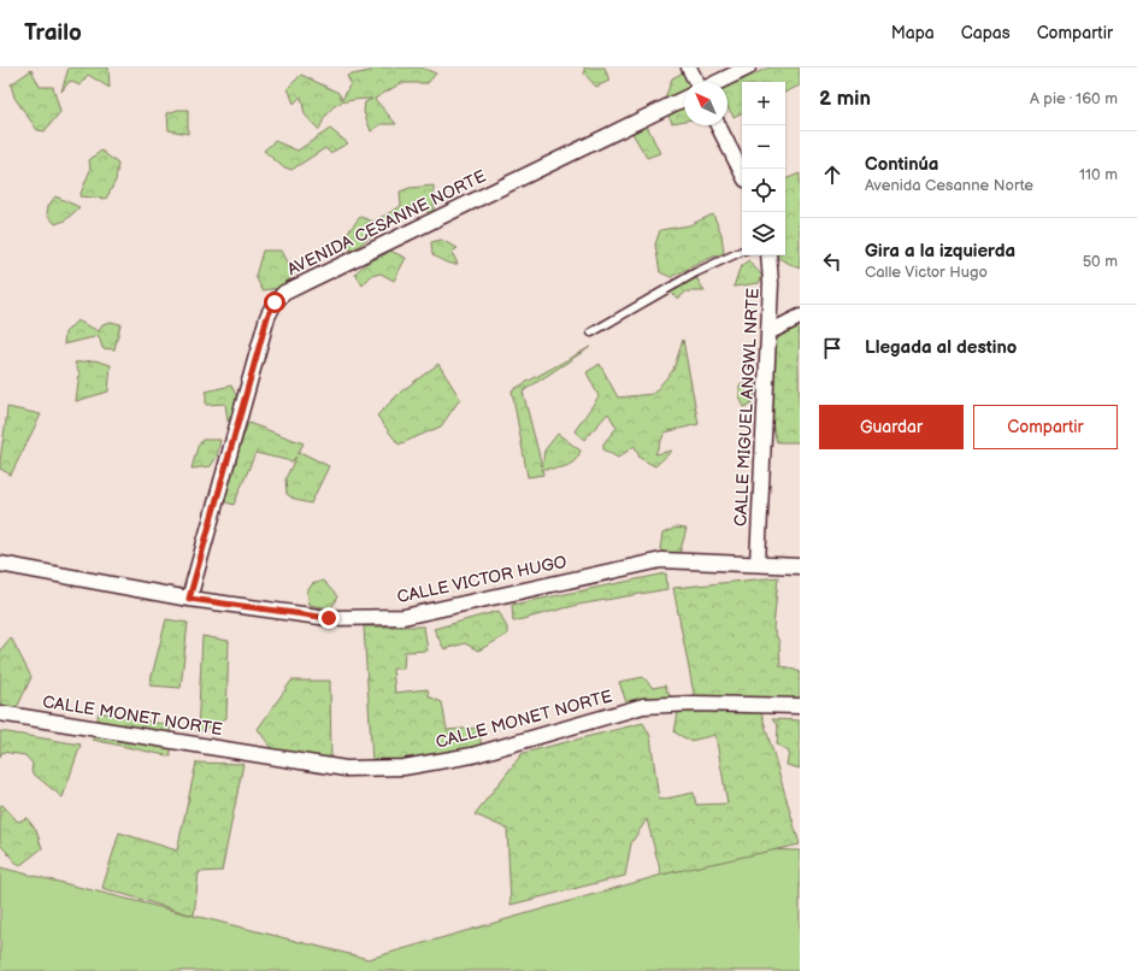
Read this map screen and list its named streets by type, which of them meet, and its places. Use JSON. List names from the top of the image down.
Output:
{
  "streets": {
    "street": [
      "AVENIDA CESANNE NORTE",
      "CALLE MIGUEL ANGWL NRTE",
      "CALLE VICTOR HUGO",
      "CALLE MONET NORTE"
    ]
  },
  "crossings": [
    ["AVENIDA CESANNE NORTE", "CALLE VICTOR HUGO"],
    ["CALLE MIGUEL ANGWL NRTE", "CALLE VICTOR HUGO"]
  ],
  "north": "top left",
  "page": {
    "header": "Trailo",
    "nav": ["Mapa", "Capas", "Compartir"],
    "heading": ["2 min", "A pie · 160 m"],
    "map_buttons": ["+", "−"],
    "list": [
      ["Continúa", "Avenida Cesanne Norte", "110 m"],
      ["Gira a la izquierda", "Calle Victor Hugo", "50 m"],
      "Llegada al destino"
    ],
    "buttons": ["Guardar", "Compartir"]
  }
}
